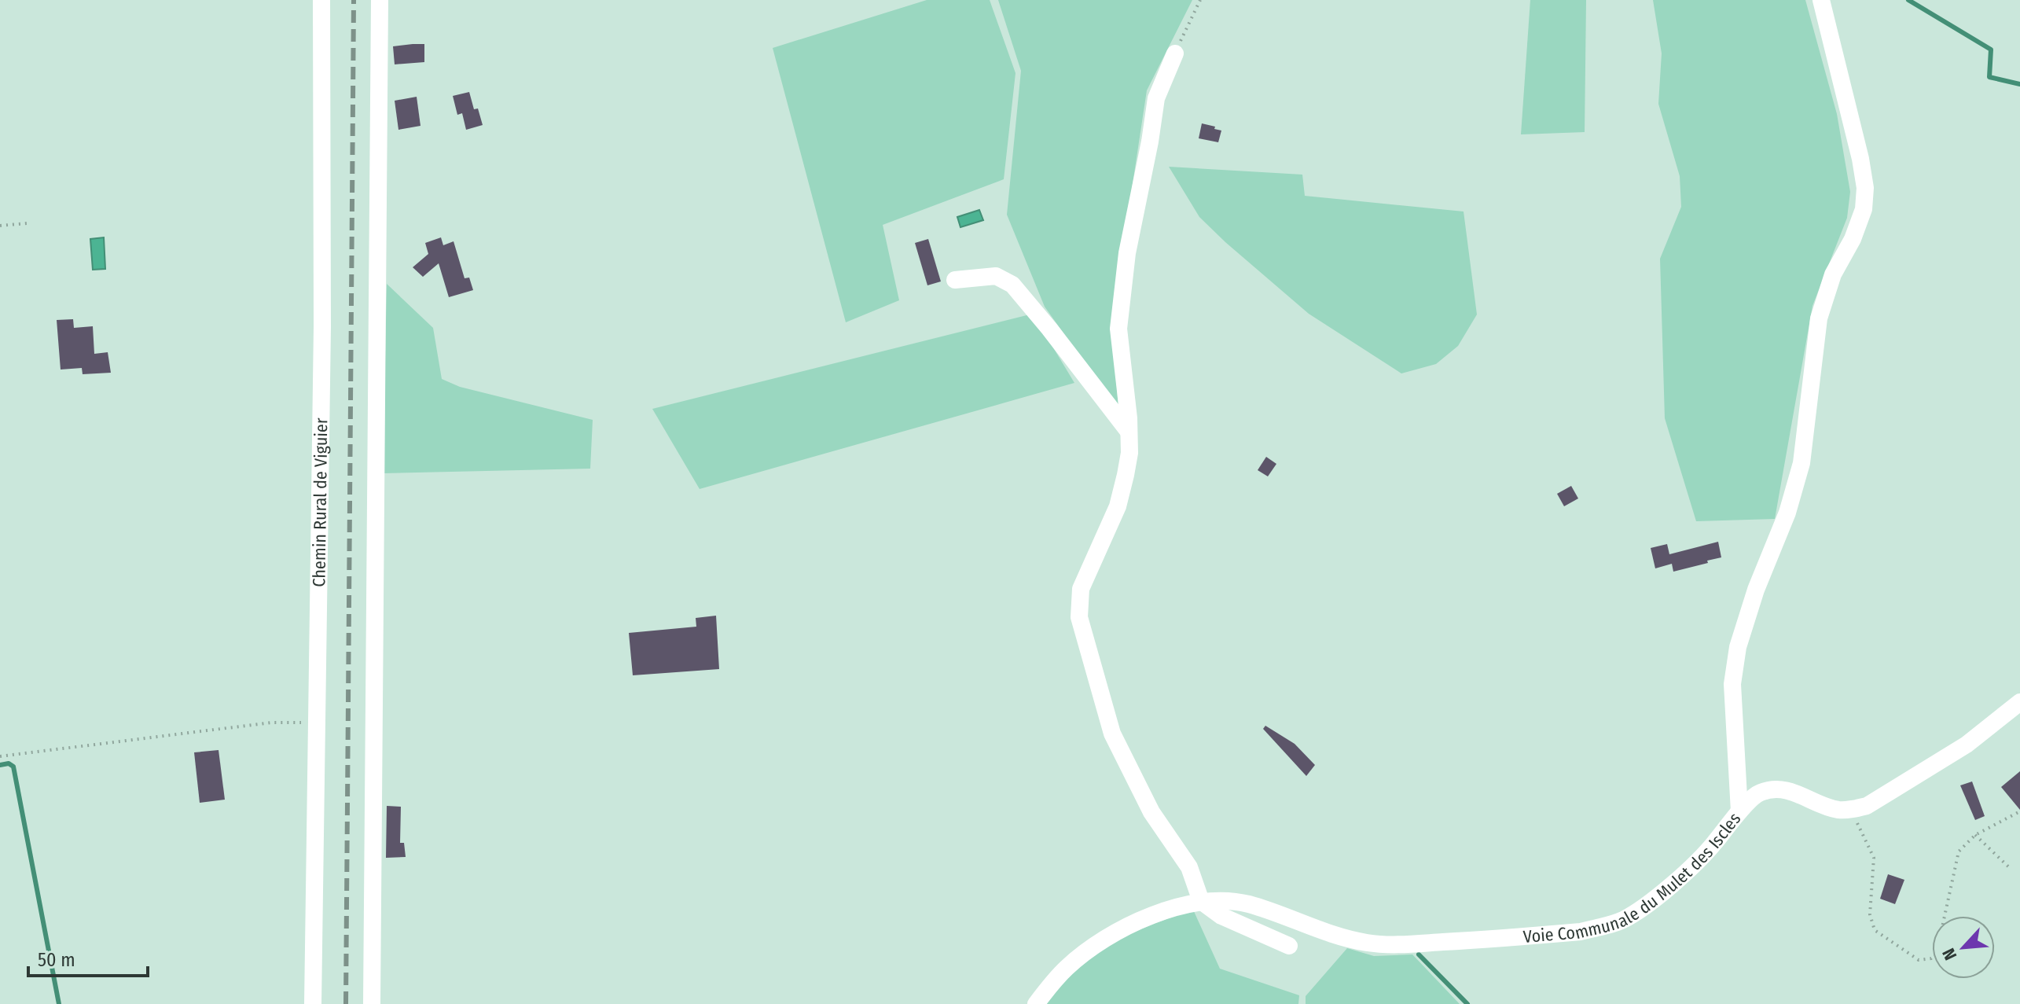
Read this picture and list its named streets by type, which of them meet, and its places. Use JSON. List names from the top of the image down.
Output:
{
  "streets": {
    "street": ["Chemin Rural de Viguier", "Voie Communale du Mulet des Iscles"]
  },
  "scale_bar": "50 m",
  "north": "bottom left"
}
